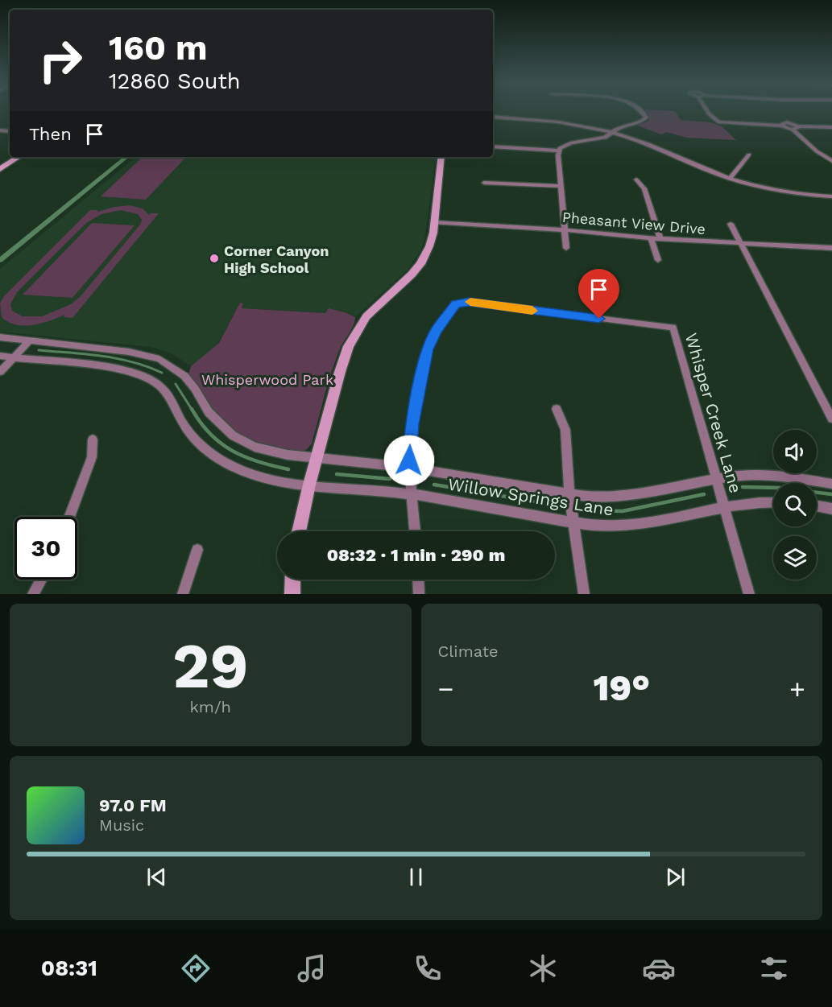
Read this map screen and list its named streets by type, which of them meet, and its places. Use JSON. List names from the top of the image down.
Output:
{
  "streets": {
    "street": ["Pheasant View Drive", "Whisper Creek Lane", "Willow Springs Lane"]
  },
  "crossings": [
    ["Whisper Creek Lane", "Willow Springs Lane"]
  ],
  "parks": ["Whisperwood Park"],
  "places": ["Corner Canyon High School"],
  "page": {
    "turn": ["160 m", "12860 South"],
    "then": "Then",
    "limit": "30",
    "trip": "08:32 · 1 min · 290 m",
    "tile": [
      ["29", "km/h"],
      "Climate"
    ],
    "heat": ["−", "19°", "+"],
    "song": ["97.0 FM", "Music"],
    "tabs": "08:31"
  }
}
